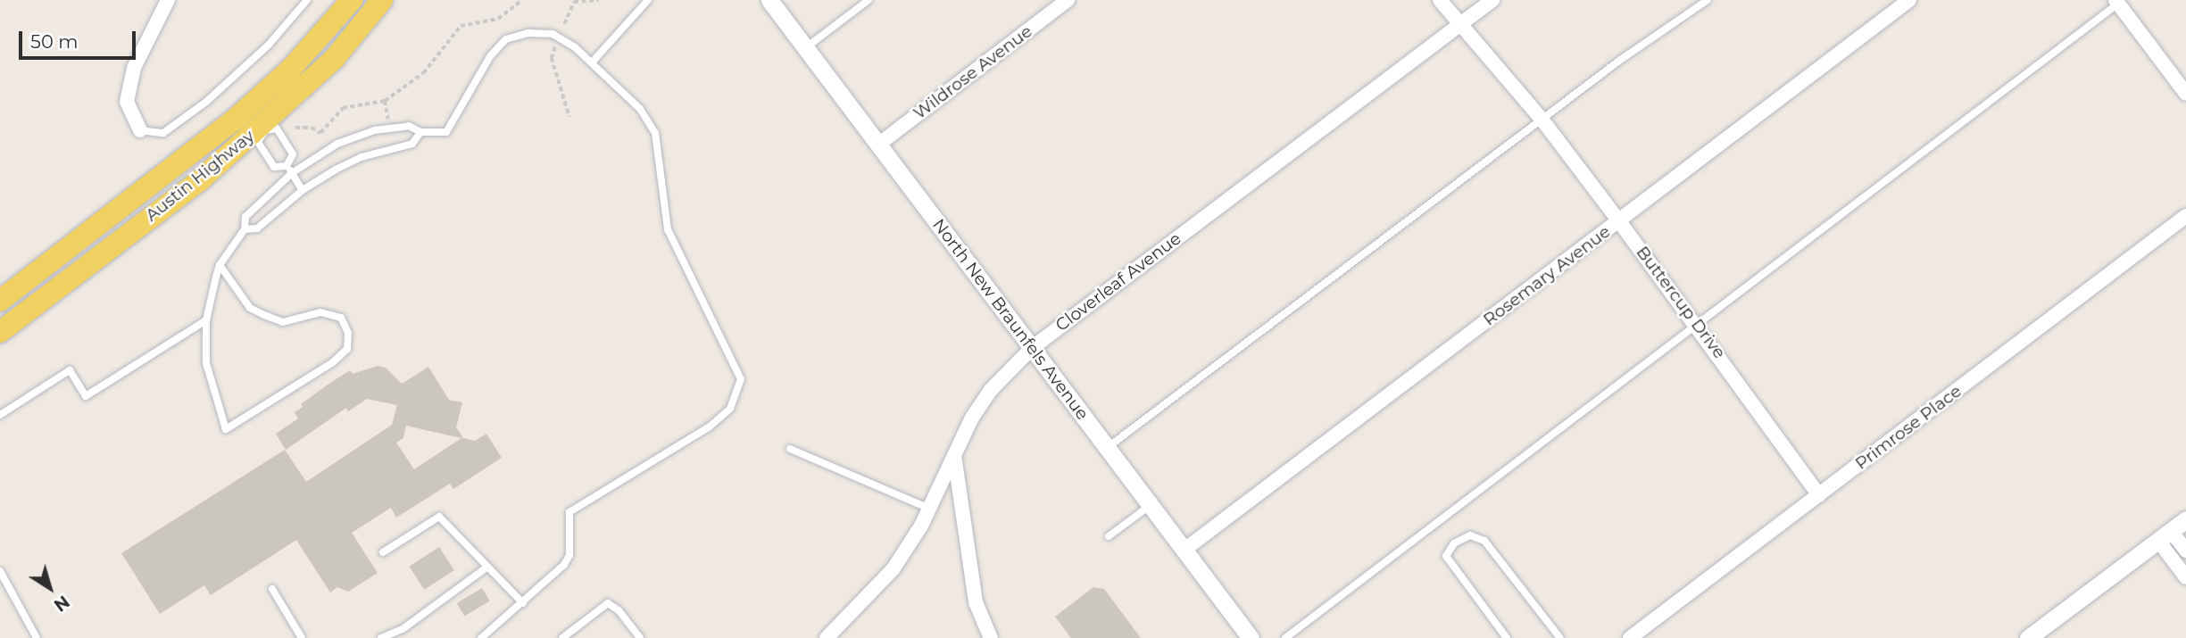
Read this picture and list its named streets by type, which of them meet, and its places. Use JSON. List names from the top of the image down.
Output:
{
  "streets": {
    "main road": ["Austin Highway"],
    "street": [
      "Wildrose Avenue",
      "Rosemary Avenue",
      "Cloverleaf Avenue",
      "Buttercup Drive",
      "North New Braunfels Avenue",
      "Primrose Place"
    ]
  },
  "crossings": [
    ["Wildrose Avenue", "North New Braunfels Avenue"],
    ["Rosemary Avenue", "Buttercup Drive"],
    ["Rosemary Avenue", "North New Braunfels Avenue"],
    ["Cloverleaf Avenue", "Buttercup Drive"],
    ["Cloverleaf Avenue", "North New Braunfels Avenue"],
    ["Buttercup Drive", "Primrose Place"]
  ],
  "scale_bar": "50 m",
  "north": "bottom right"
}
